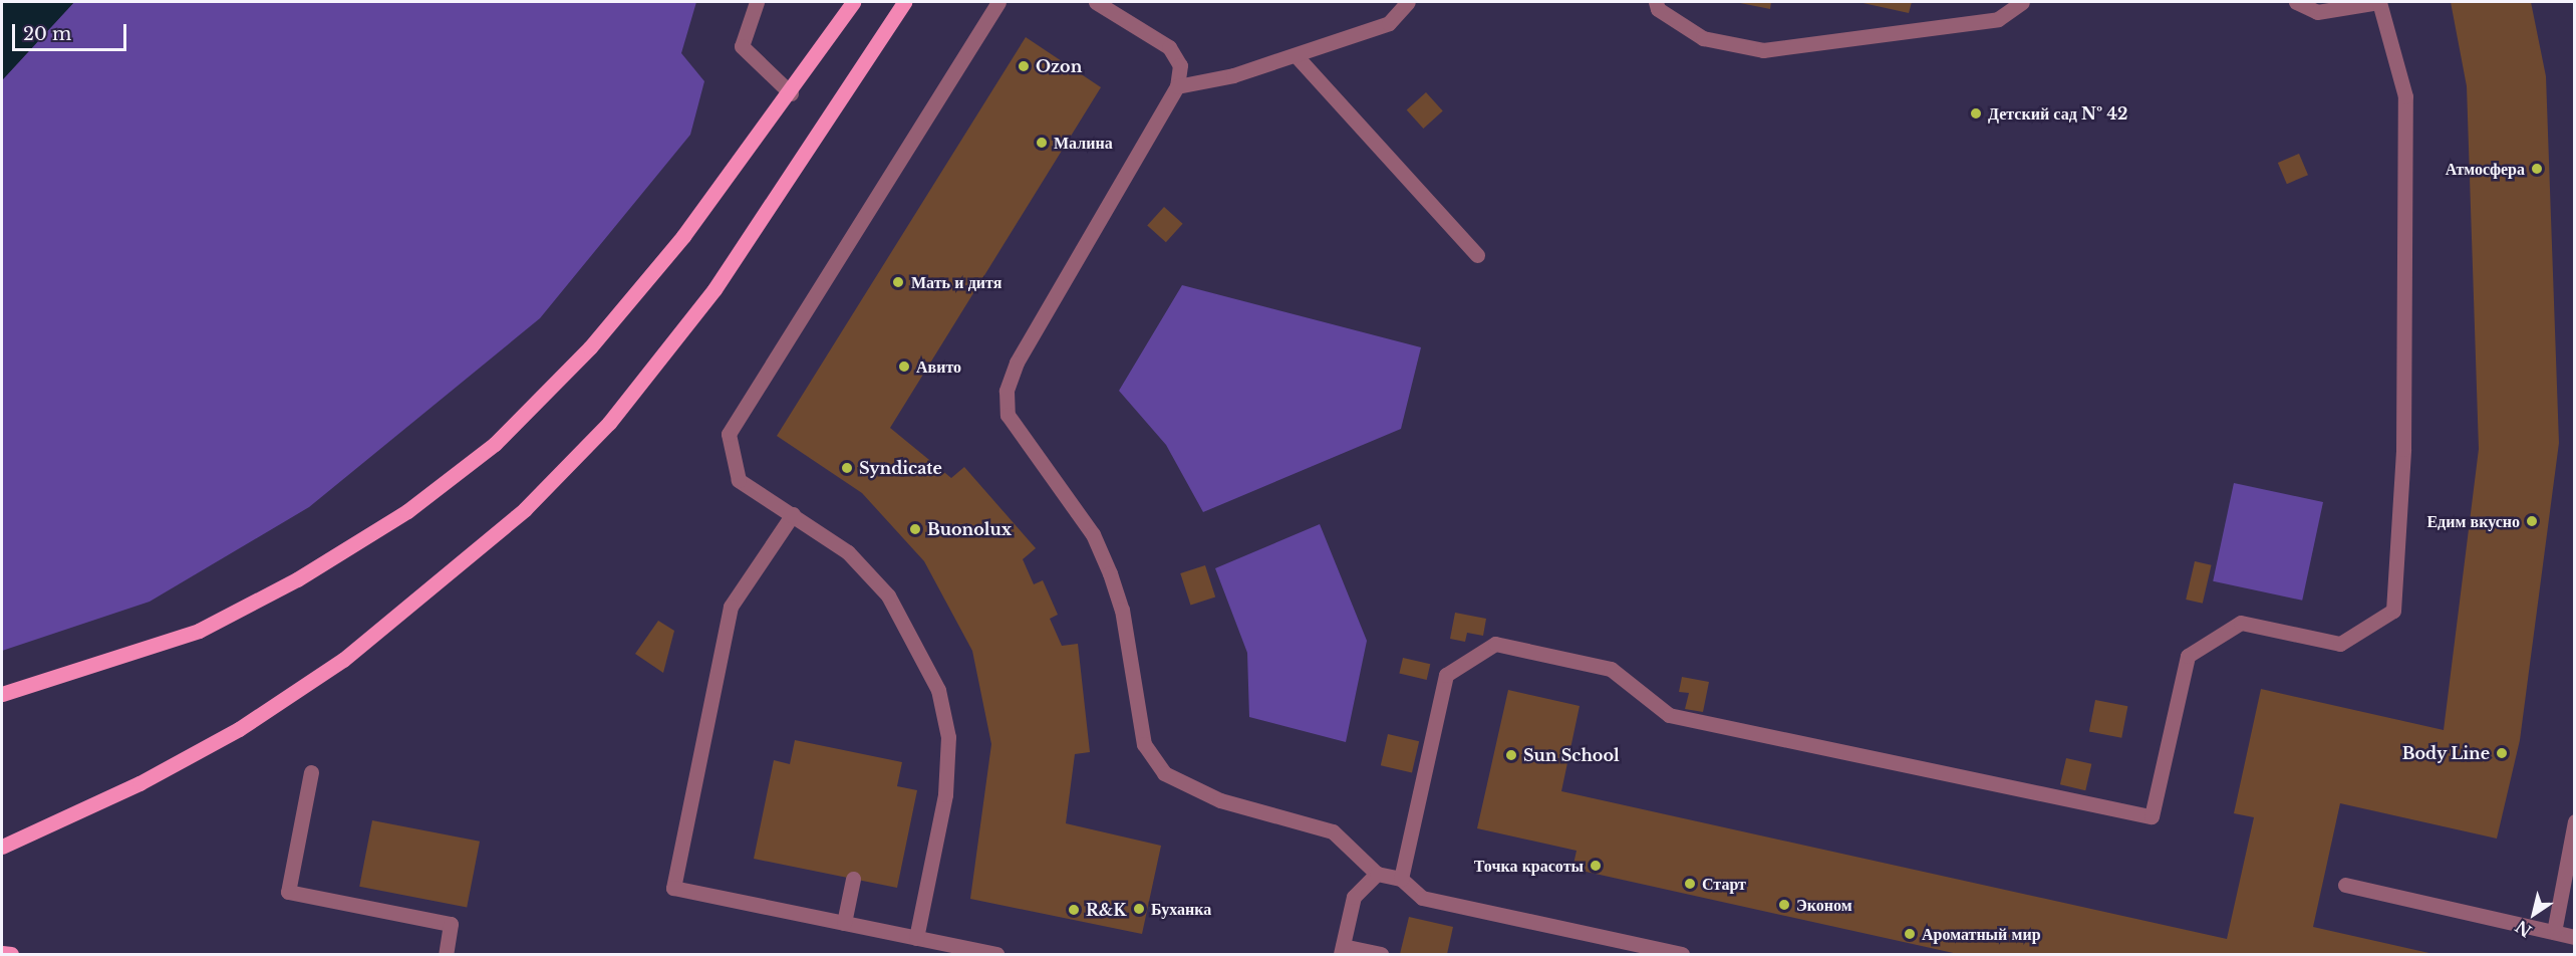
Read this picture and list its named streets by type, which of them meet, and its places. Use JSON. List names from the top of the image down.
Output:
{
  "places": [
    "Ozon",
    "Детский сад № 42",
    "Малина",
    "Атмосфера",
    "Мать и дитя",
    "Авито",
    "Syndicate",
    "Едим вкусно",
    "Buonolux",
    "Body Line",
    "Sun School",
    "Точка красоты",
    "Старт",
    "Эконом",
    "Буханка",
    "R&K",
    "Ароматный мир"
  ],
  "scale_bar": "20 m",
  "north": "bottom left"
}
